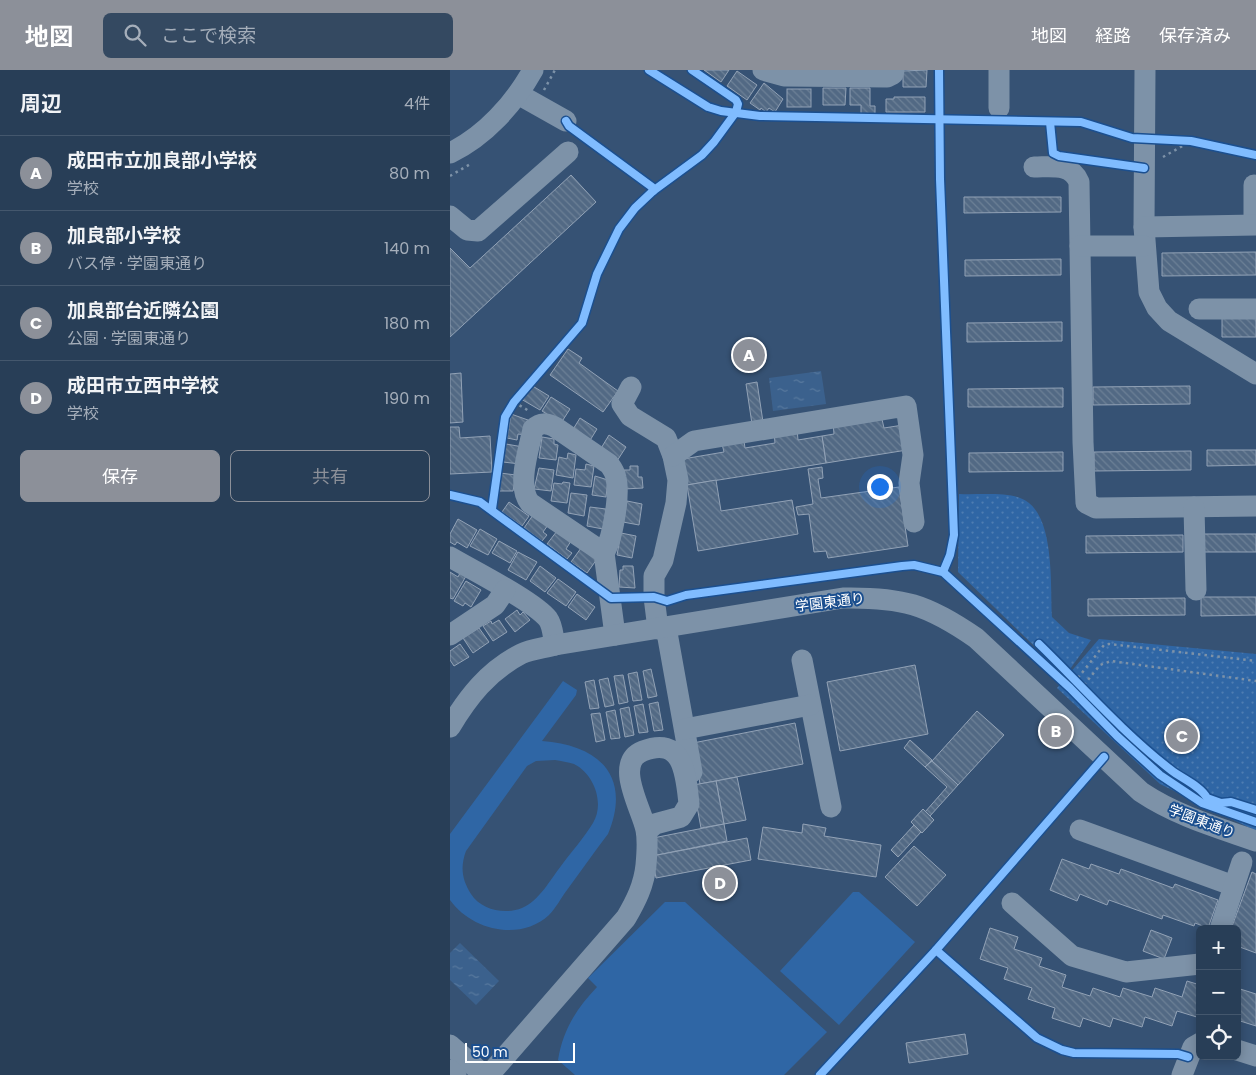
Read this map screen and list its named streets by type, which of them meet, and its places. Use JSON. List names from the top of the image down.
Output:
{
  "streets": {
    "street": ["学園東通り"]
  },
  "scale_bar": "50 m",
  "page": {
    "header": "地図",
    "search": "ここで検索",
    "nav": ["地図", "経路", "保存済み"],
    "heading": ["周辺", "4件"],
    "list": [
      {
        "mark": "A",
        "name": "成田市立加良部小学校",
        "note": "学校",
        "value": "80 m"
      },
      {
        "mark": "B",
        "name": "加良部小学校",
        "note": "バス停 · 学園東通り",
        "value": "140 m"
      },
      {
        "mark": "C",
        "name": "加良部台近隣公園",
        "note": "公園 · 学園東通り",
        "value": "180 m"
      },
      {
        "mark": "D",
        "name": "成田市立西中学校",
        "note": "学校",
        "value": "190 m"
      }
    ],
    "pins": [
      "A",
      "B",
      "C",
      "D"
    ],
    "buttons": ["保存", "共有"],
    "map_buttons": ["+", "−"],
    "scale": "50 m"
  }
}
